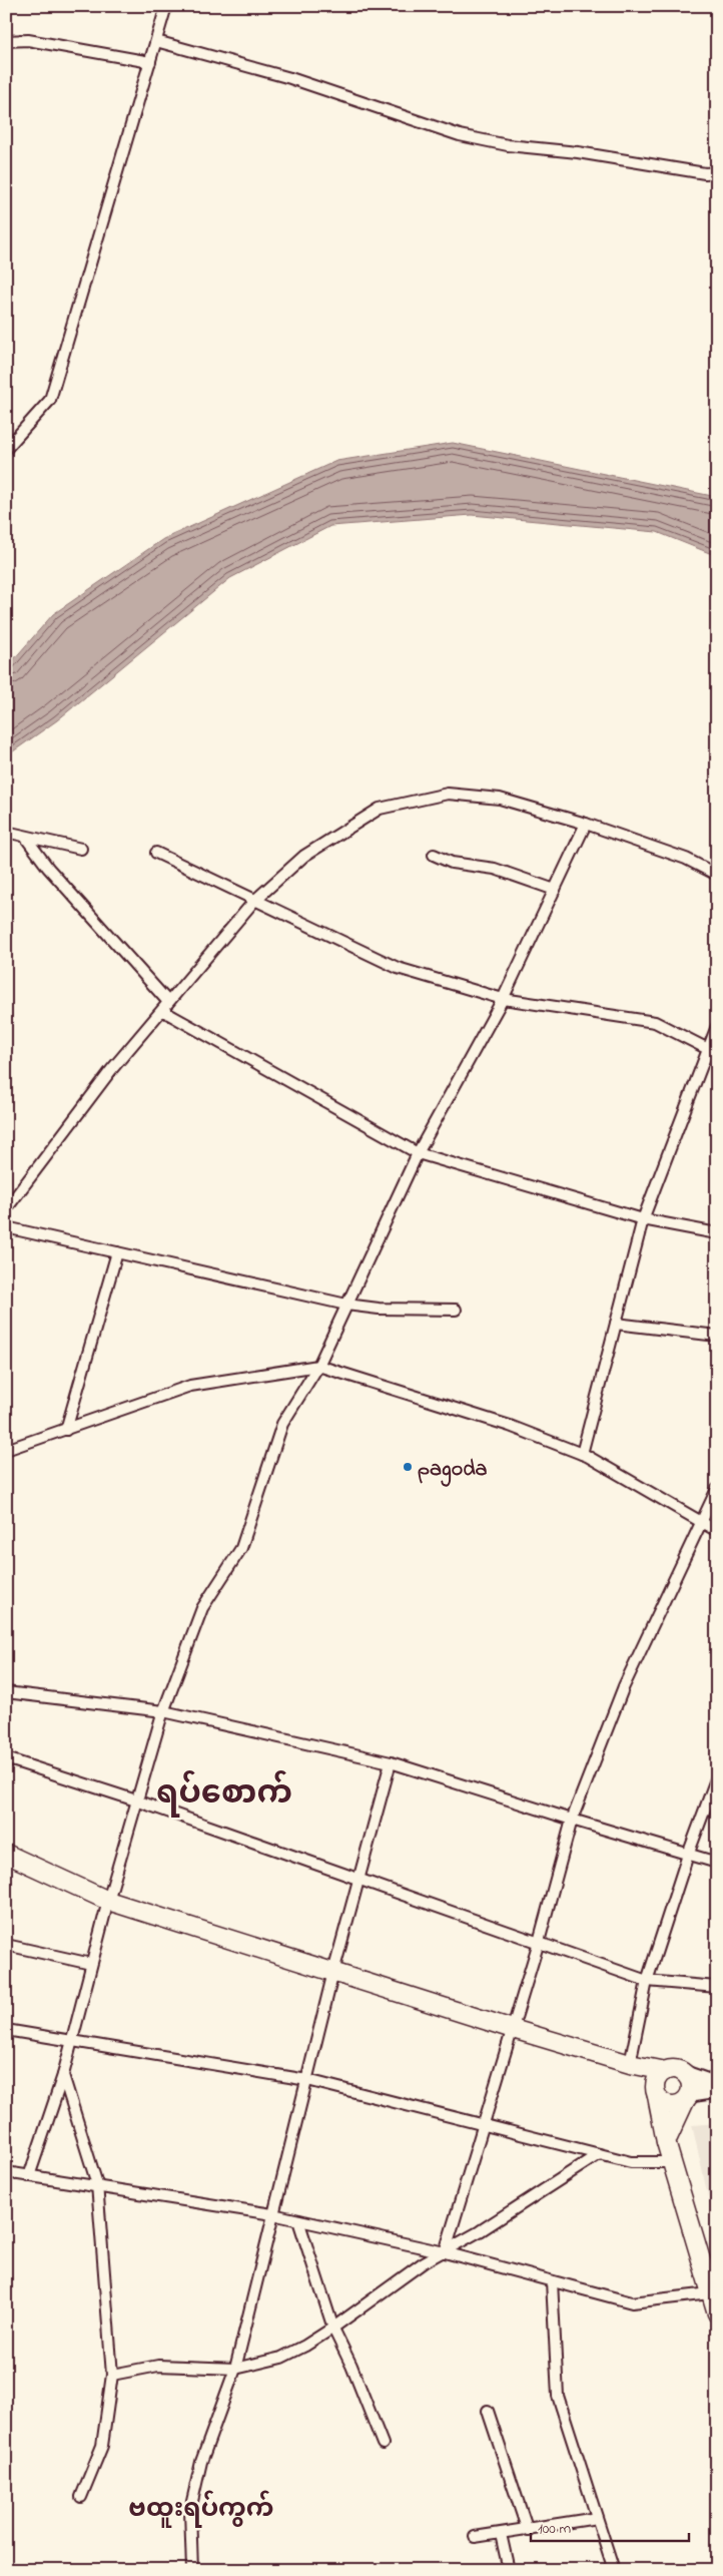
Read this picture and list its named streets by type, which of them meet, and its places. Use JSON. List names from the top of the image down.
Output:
{
  "districts": ["ရပ်စောက်", "ဗထူးရပ်ကွက်"],
  "places": ["pagoda"],
  "scale_bar": "100 m"
}
